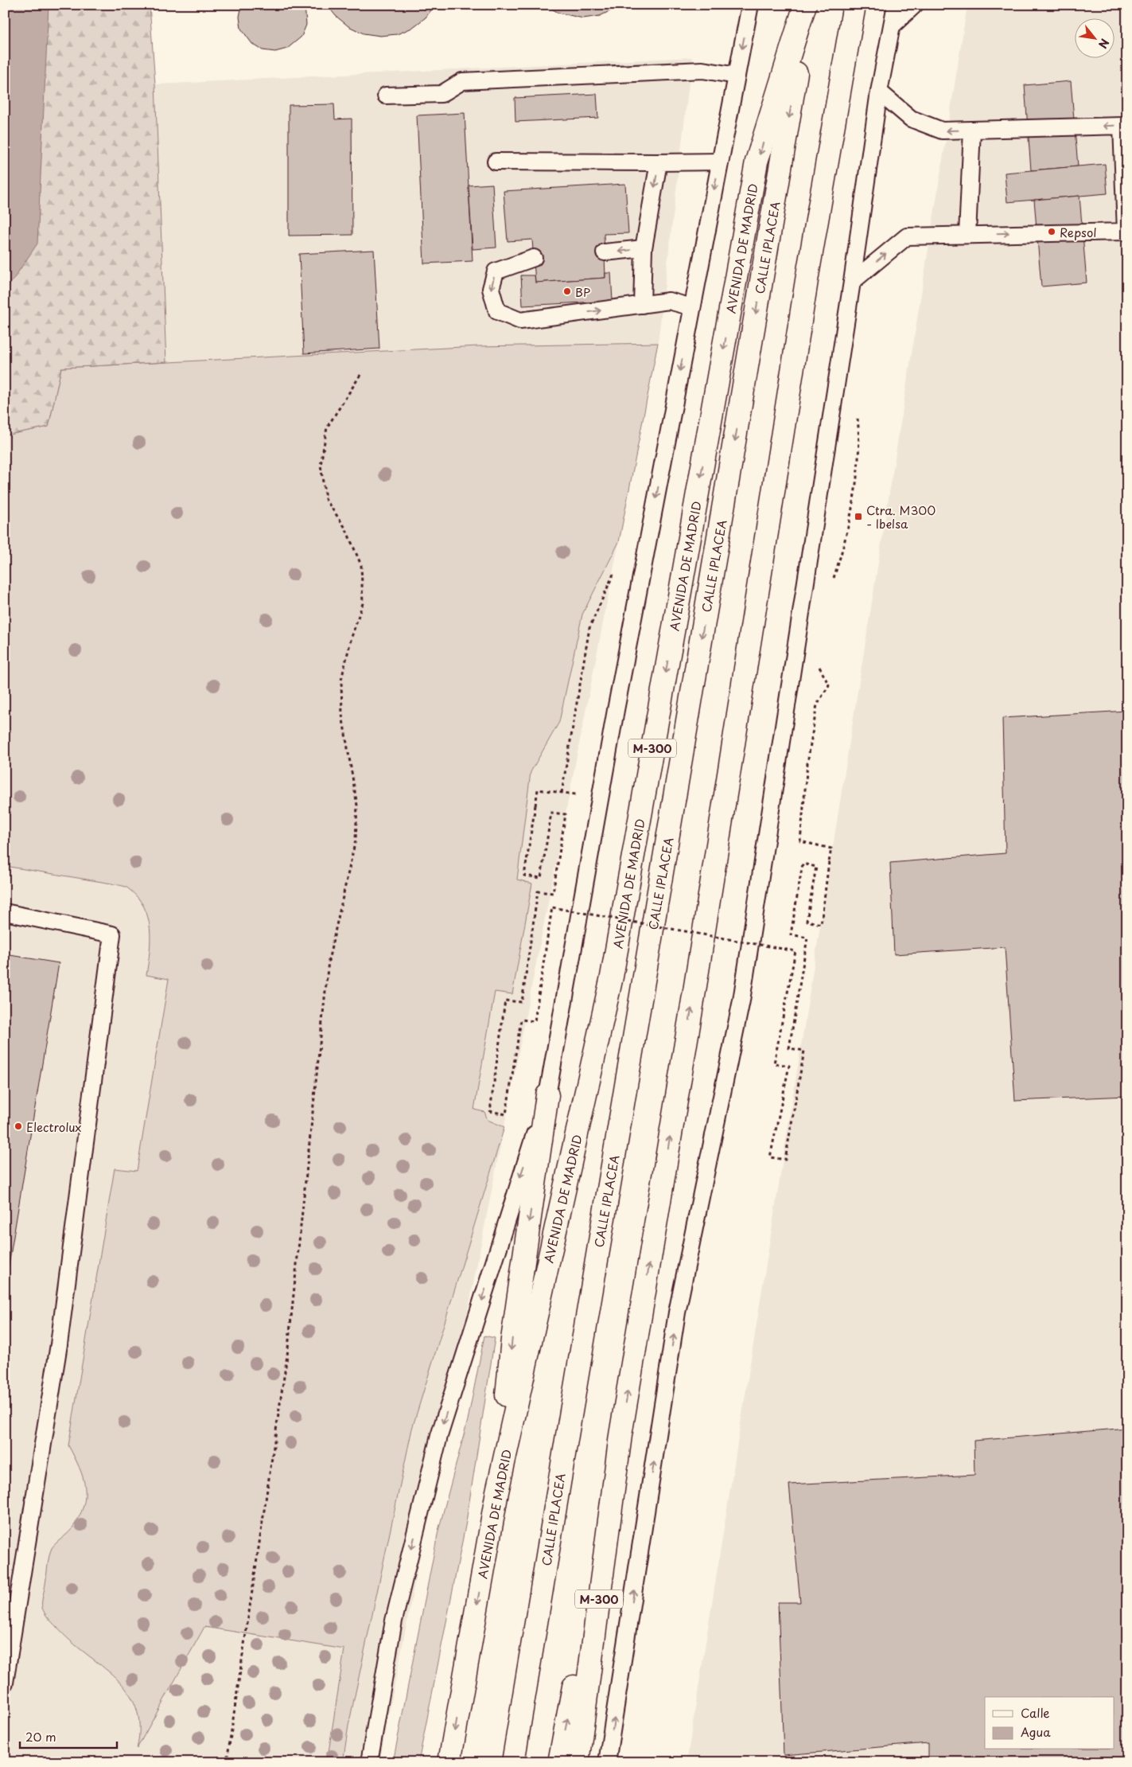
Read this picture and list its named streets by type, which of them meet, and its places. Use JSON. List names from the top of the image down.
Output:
{
  "streets": {
    "main road": ["CALLE IPLACEA", "AVENIDA DE MADRID", "M-300"]
  },
  "crossings": [
    ["CALLE IPLACEA", "AVENIDA DE MADRID"]
  ],
  "places": {
    "other": ["Repsol", "BP", "Electrolux"],
    "transit": ["Ctra. M300 - Ibelsa"]
  },
  "legend": ["Calle", "Agua"],
  "scale_bar": "20 m",
  "north": "bottom right"
}
